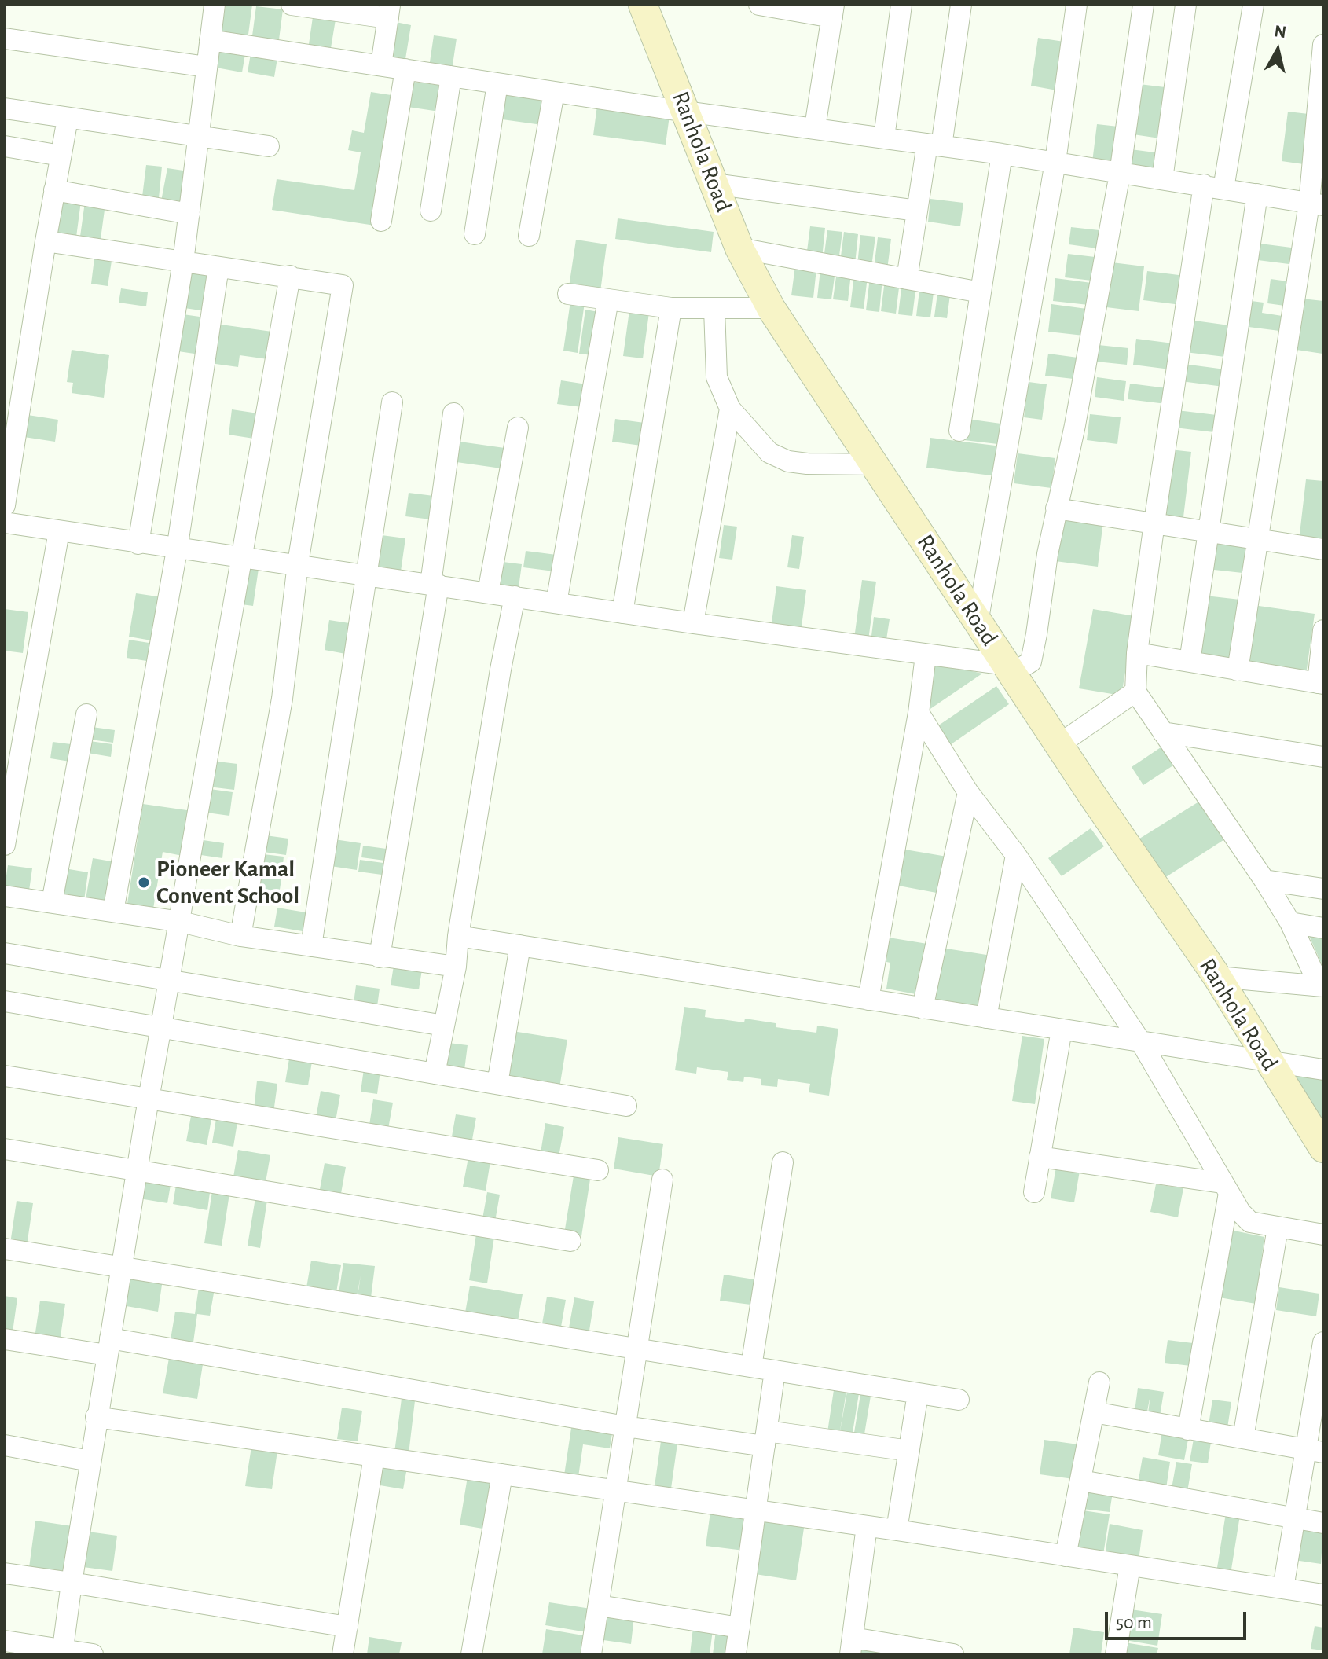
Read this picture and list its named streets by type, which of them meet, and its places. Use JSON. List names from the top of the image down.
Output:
{
  "streets": {
    "street": ["Ranhola Road"]
  },
  "places": ["Pioneer Kamal Convent School"],
  "scale_bar": "50 m",
  "north": "top"
}
